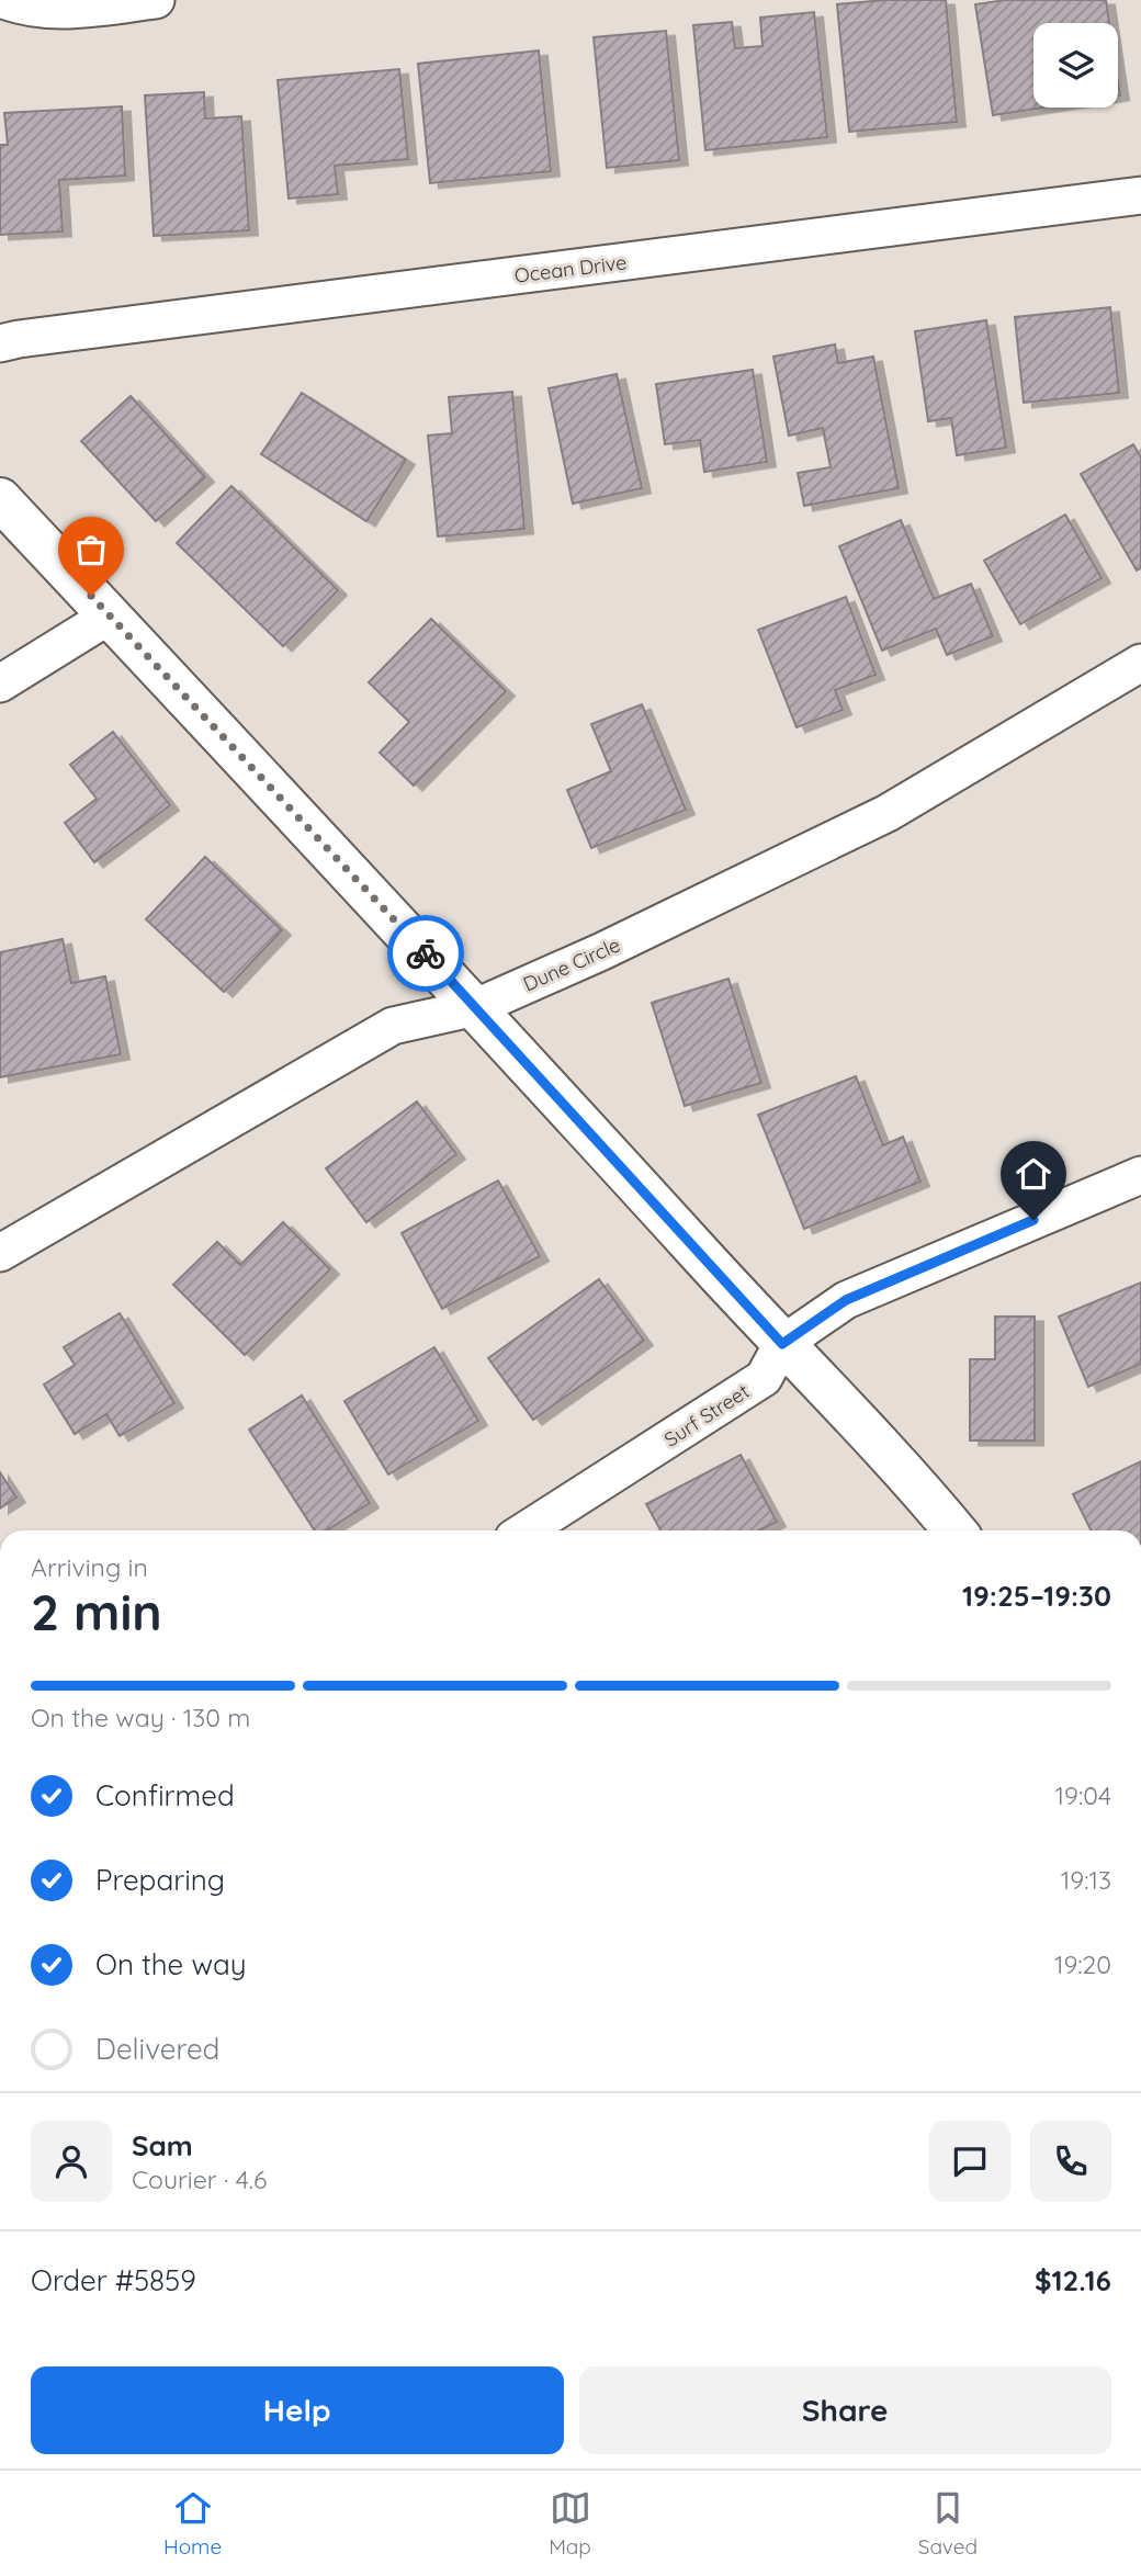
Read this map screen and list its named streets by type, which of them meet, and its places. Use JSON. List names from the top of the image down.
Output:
{
  "streets": {
    "street": ["Ocean Drive", "Dune Circle", "Surf Street"]
  },
  "page": {
    "heading": ["2 min", "Arriving in", "19:25–19:30"],
    "panel": [
      "Sam",
      "Courier · 4.6",
      "Order #5859",
      "$12.16"
    ],
    "bar": "On the way · 130 m",
    "list": [
      ["Confirmed", "19:04"],
      ["Preparing", "19:13"],
      ["On the way", "19:20"],
      "Delivered"
    ],
    "buttons": ["Help", "Share"],
    "tabs": ["Home", "Map", "Saved"]
  }
}
